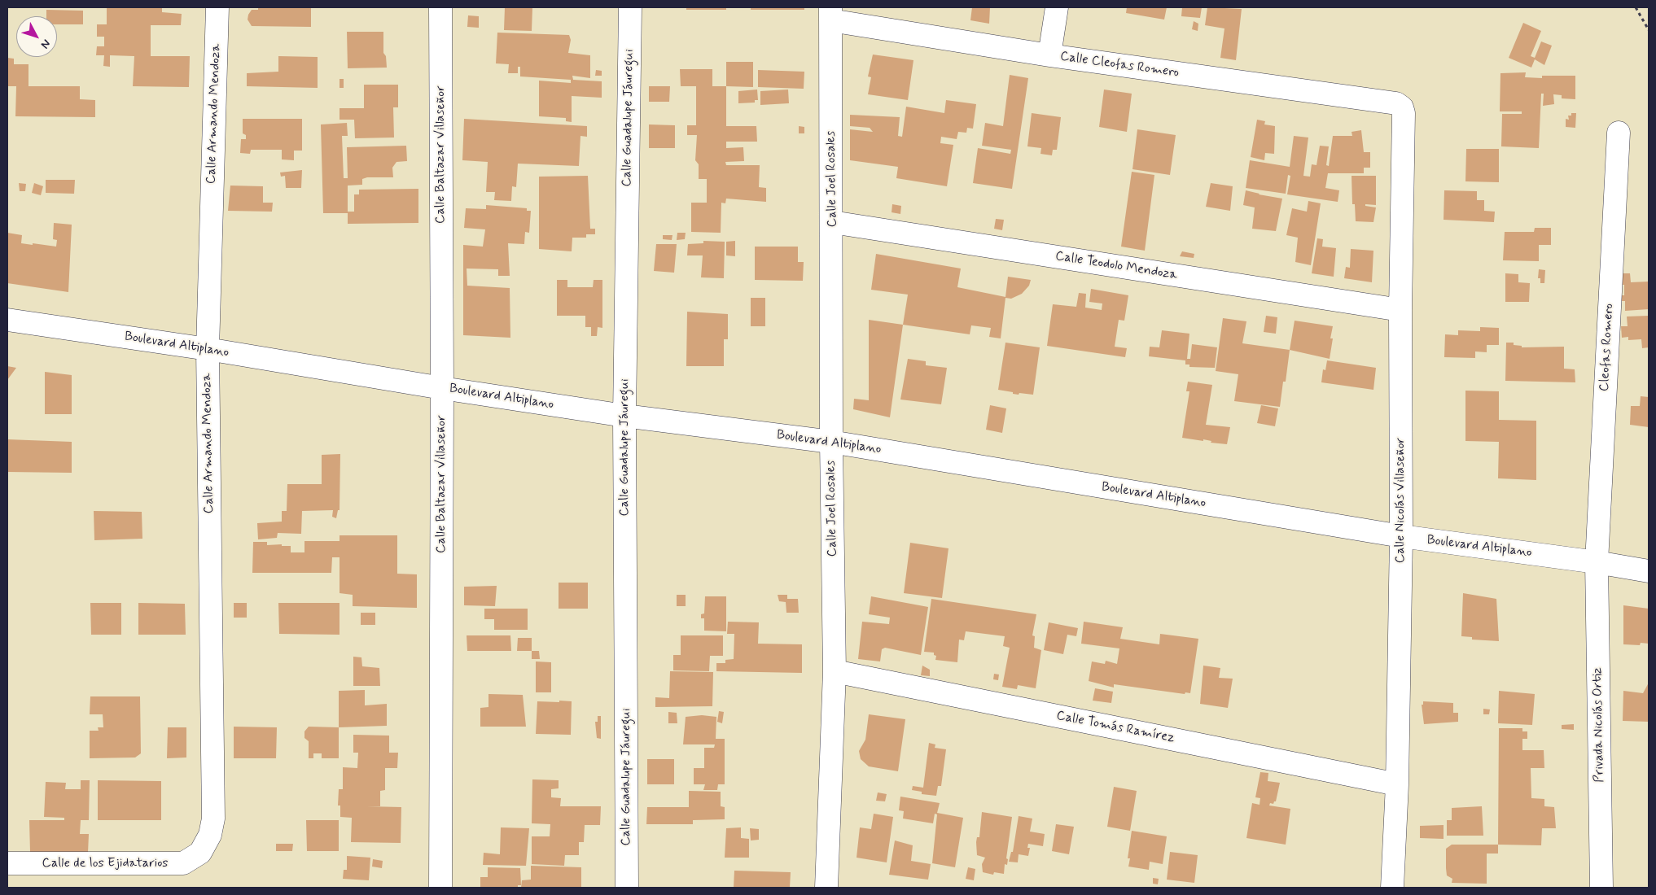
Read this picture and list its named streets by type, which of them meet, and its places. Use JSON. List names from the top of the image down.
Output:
{
  "streets": {
    "street": [
      "Calle Cleofas Romero",
      "Calle Armando Mendoza",
      "Calle Guadalupe Jáuregui",
      "Calle Baltazar Villaseñor",
      "Calle Joel Rosales",
      "Calle Teodolo Mendoza",
      "Boulevard Altiplano",
      "Cleofas Romero",
      "Calle Nicolás Villaseñor",
      "Privada Nicolás Ortiz",
      "Calle Tomás Ramírez",
      "Calle de los Ejidatarios"
    ]
  },
  "crossings": [
    ["Calle Cleofas Romero", "Calle Joel Rosales"],
    ["Calle Cleofas Romero", "Calle Nicolás Villaseñor"],
    ["Calle Armando Mendoza", "Boulevard Altiplano"],
    ["Calle Armando Mendoza", "Calle de los Ejidatarios"],
    ["Calle Guadalupe Jáuregui", "Boulevard Altiplano"],
    ["Calle Baltazar Villaseñor", "Boulevard Altiplano"],
    ["Calle Joel Rosales", "Calle Teodolo Mendoza"],
    ["Calle Joel Rosales", "Boulevard Altiplano"],
    ["Calle Joel Rosales", "Calle Tomás Ramírez"],
    ["Calle Teodolo Mendoza", "Calle Nicolás Villaseñor"],
    ["Boulevard Altiplano", "Cleofas Romero"],
    ["Boulevard Altiplano", "Calle Nicolás Villaseñor"],
    ["Boulevard Altiplano", "Privada Nicolás Ortiz"],
    ["Cleofas Romero", "Privada Nicolás Ortiz"],
    ["Calle Nicolás Villaseñor", "Calle Tomás Ramírez"]
  ],
  "north": "bottom right"
}
